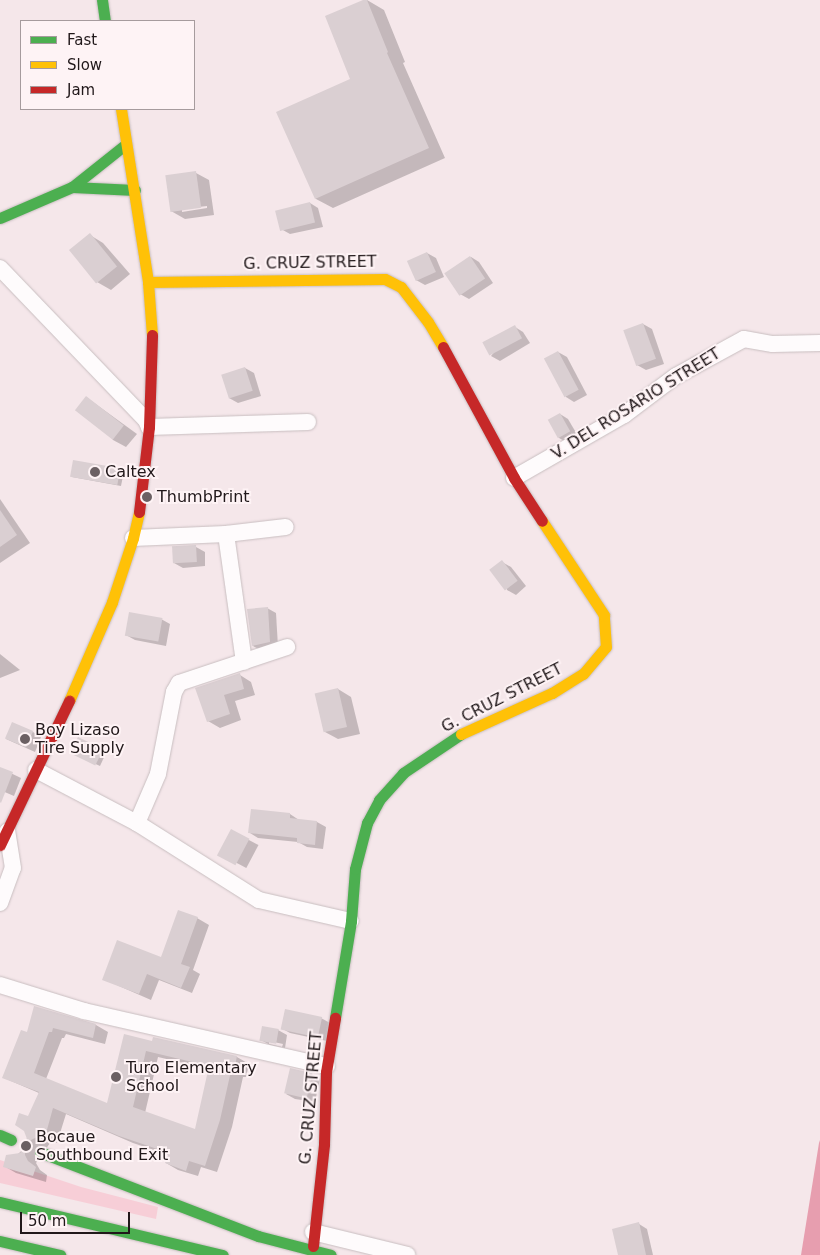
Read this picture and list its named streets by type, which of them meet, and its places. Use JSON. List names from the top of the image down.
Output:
{
  "streets": {
    "main road": ["G. CRUZ STREET"],
    "street": ["V. DEL ROSARIO STREET"]
  },
  "crossings": [
    ["G. CRUZ STREET", "V. DEL ROSARIO STREET"]
  ],
  "places": [
    "Caltex",
    "ThumbPrint",
    "Boy Lizaso Tire Supply",
    "Turo Elementary School",
    "Bocaue Southbound Exit"
  ],
  "legend": ["Fast", "Slow", "Jam"],
  "scale_bar": "50 m"
}
